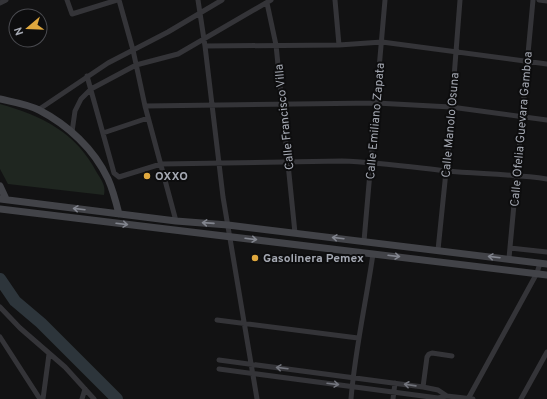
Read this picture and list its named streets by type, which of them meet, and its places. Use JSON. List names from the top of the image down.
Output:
{
  "streets": {
    "street": [
      "Calle Francisco Villa",
      "Calle Emiliano Zapata",
      "Calle Manolo Osuna",
      "Calle Ofelia Guevara Gamboa"
    ]
  },
  "places": ["OXXO", "Gasolinera Pemex"],
  "north": "left"
}
